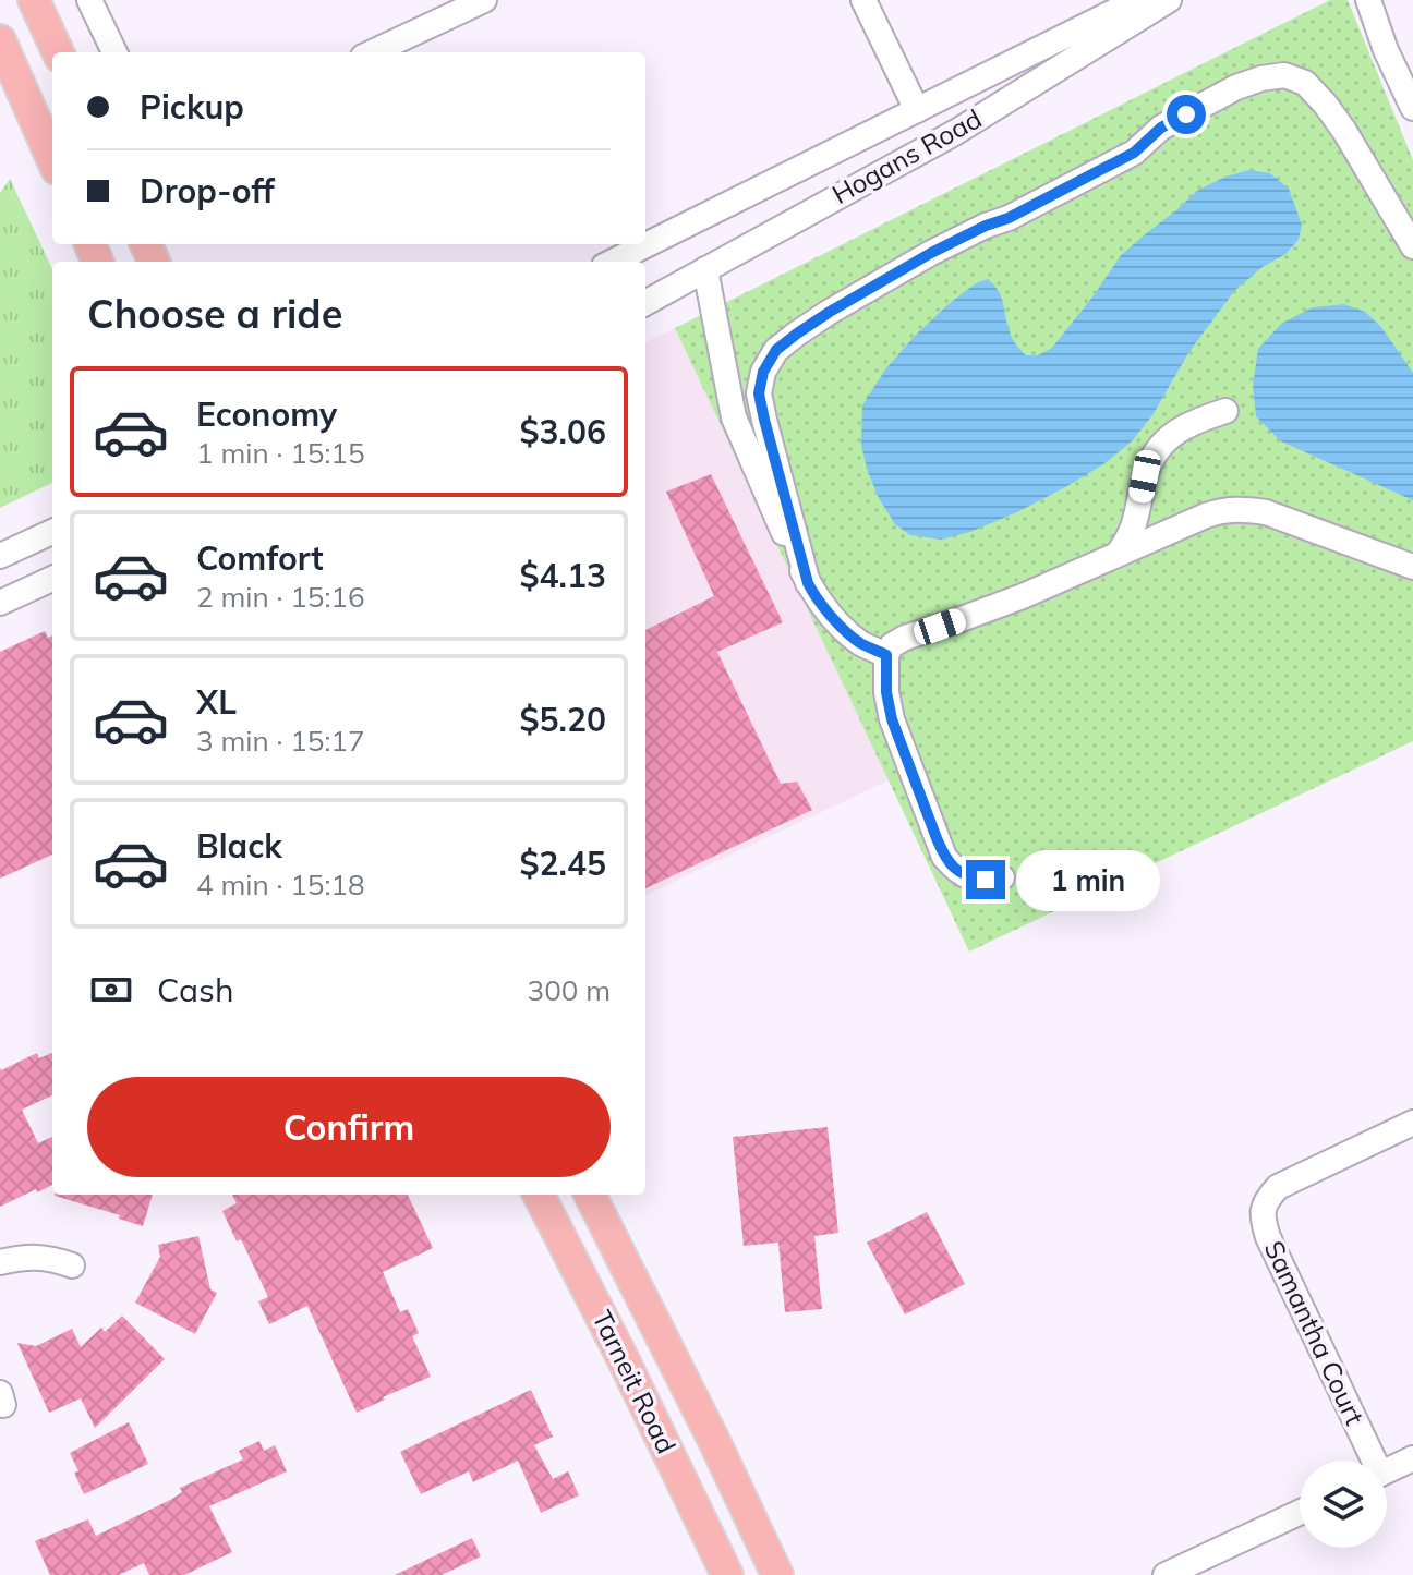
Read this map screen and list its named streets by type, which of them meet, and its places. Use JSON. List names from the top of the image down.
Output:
{
  "streets": {
    "main road": ["Tarneit Road"],
    "street": ["Hogans Road", "Samantha Court"]
  },
  "page": {
    "banner": ["Pickup", "Drop-off"],
    "heading": "Choose a ride",
    "list": [
      {
        "name": "Economy",
        "note": "1 min · 15:15",
        "value": "$3.06"
      },
      {
        "name": "Comfort",
        "note": "2 min · 15:16",
        "value": "$4.13"
      },
      {
        "name": "XL",
        "note": "3 min · 15:17",
        "value": "$5.20"
      },
      {
        "name": "Black",
        "note": "4 min · 15:18",
        "value": "$2.45"
      }
    ],
    "bubble": "1 min",
    "pay": ["Cash", "300 m"],
    "buttons": "Confirm"
  }
}
